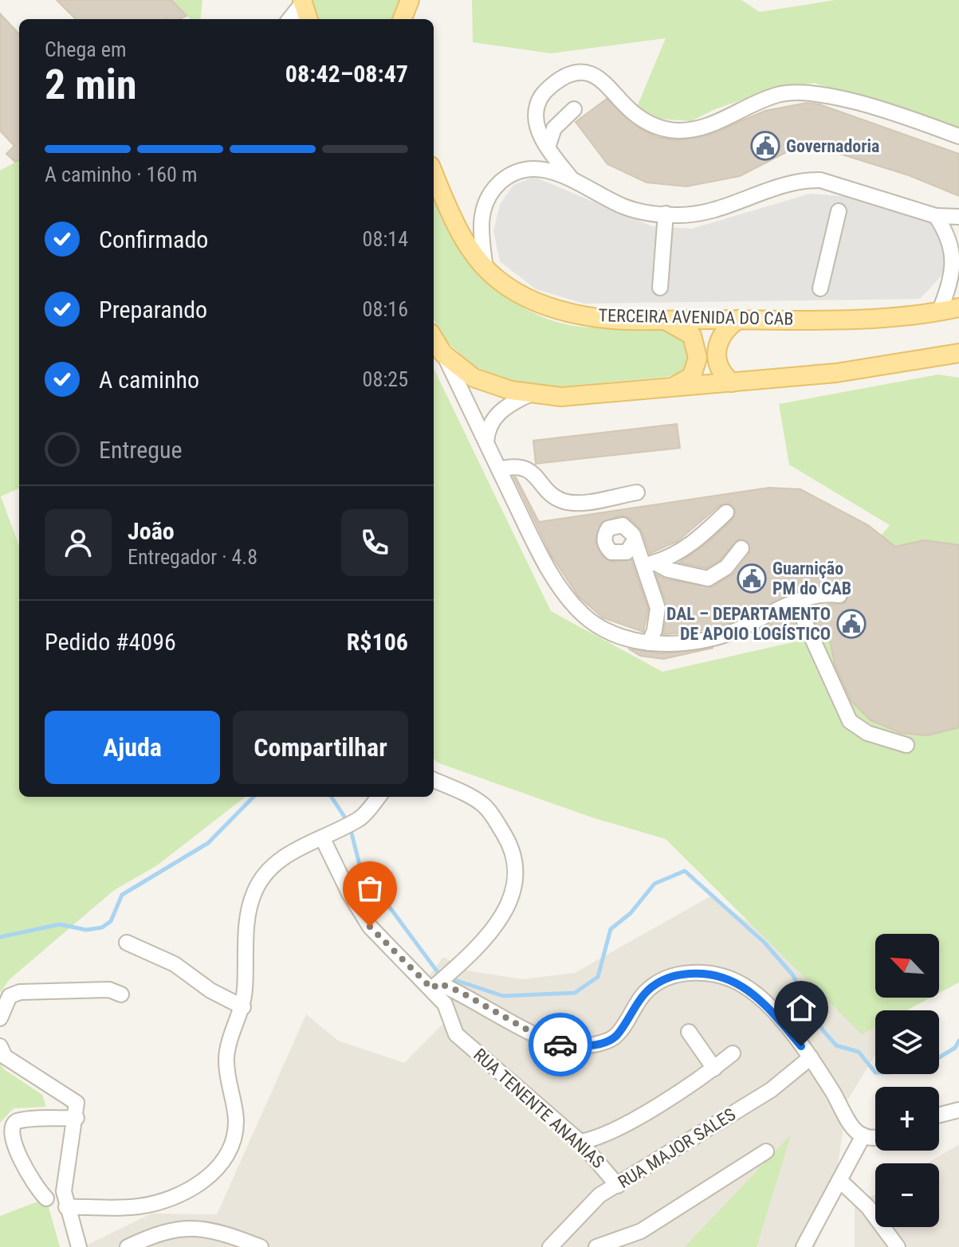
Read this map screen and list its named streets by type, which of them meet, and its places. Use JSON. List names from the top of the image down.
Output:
{
  "streets": {
    "main road": ["TERCEIRA AVENIDA DO CAB"],
    "street": ["RUA TENENTE ANANIAS", "RUA MAJOR SALES"]
  },
  "crossings": [
    ["RUA TENENTE ANANIAS", "RUA MAJOR SALES"]
  ],
  "places": {
    "public building": ["Governadoria", "Guarnição PM do CAB", "DAL – DEPARTAMENTO DE APOIO LOGÍSTICO"]
  },
  "north": "top left",
  "page": {
    "heading": ["2 min", "Chega em", "08:42–08:47"],
    "panel": [
      "João",
      "Entregador · 4.8",
      "Pedido #4096",
      "R$106"
    ],
    "bar": "A caminho · 160 m",
    "list": [
      ["Confirmado", "08:14"],
      ["Preparando", "08:16"],
      ["A caminho", "08:25"],
      "Entregue"
    ],
    "buttons": ["Ajuda", "Compartilhar"],
    "map_buttons": ["+", "−"]
  }
}
